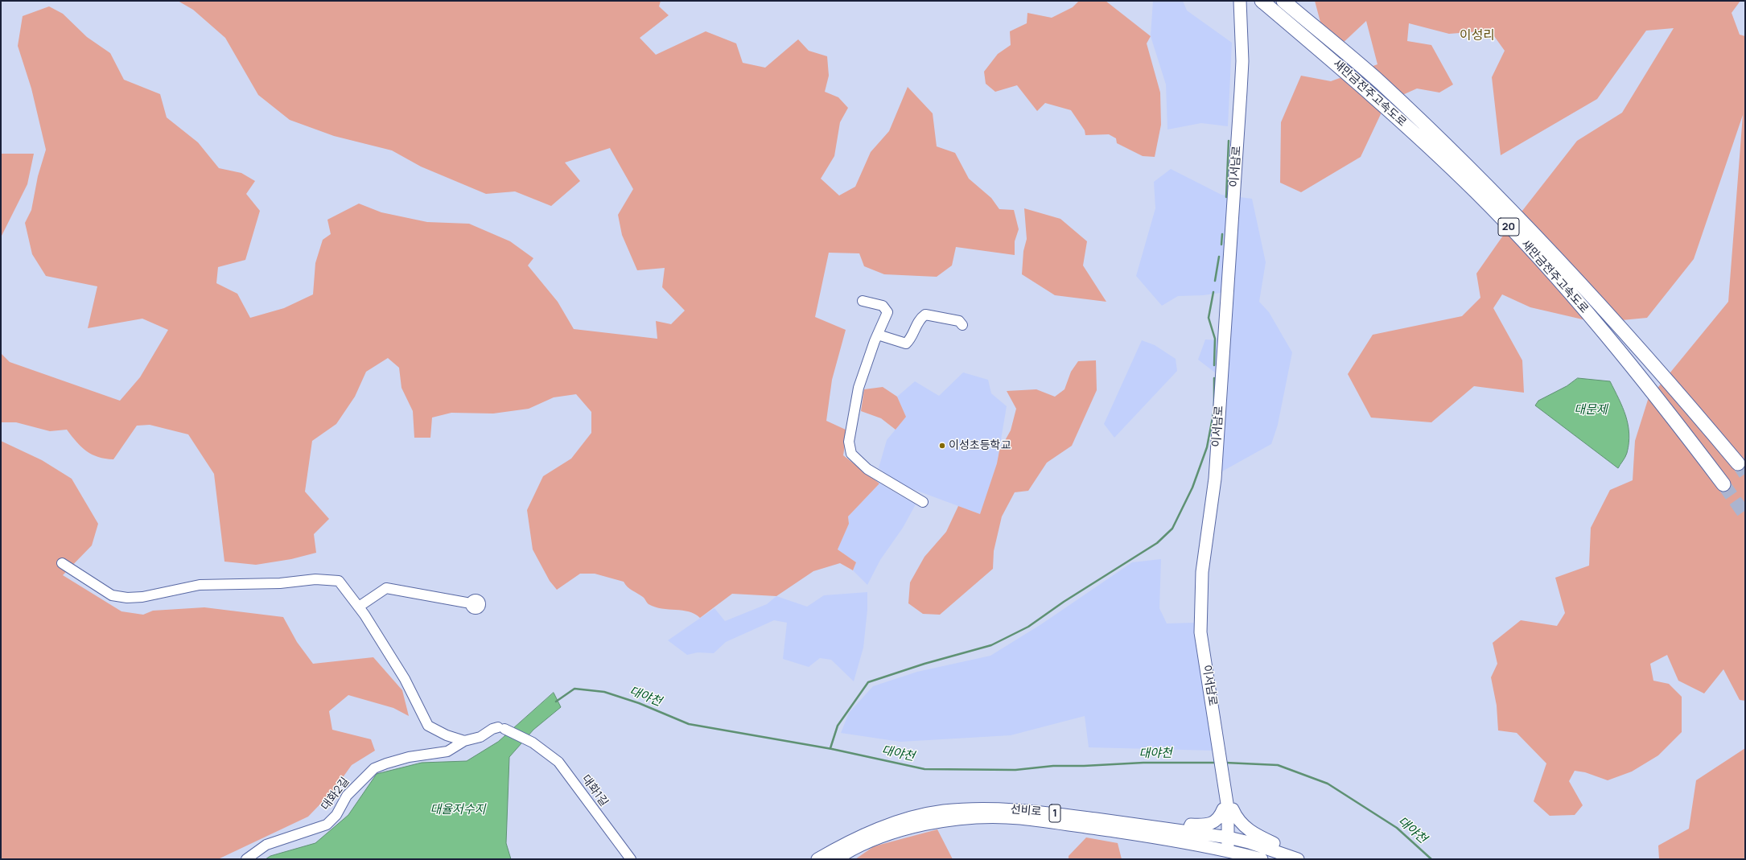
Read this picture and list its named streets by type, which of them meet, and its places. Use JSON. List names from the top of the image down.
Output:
{
  "streets": {
    "highway": ["새만금전주고속도로", "20"],
    "main road": ["이서남로", "선비로", "1"],
    "street": ["대화1길", "대화2길"]
  },
  "crossings": [
    ["이서남로", "선비로"],
    ["대화1길", "대화2길"]
  ],
  "districts": ["이성리"],
  "water": ["대문제", "대야천", "대율저수지"],
  "places": ["이성초등학교"]
}
